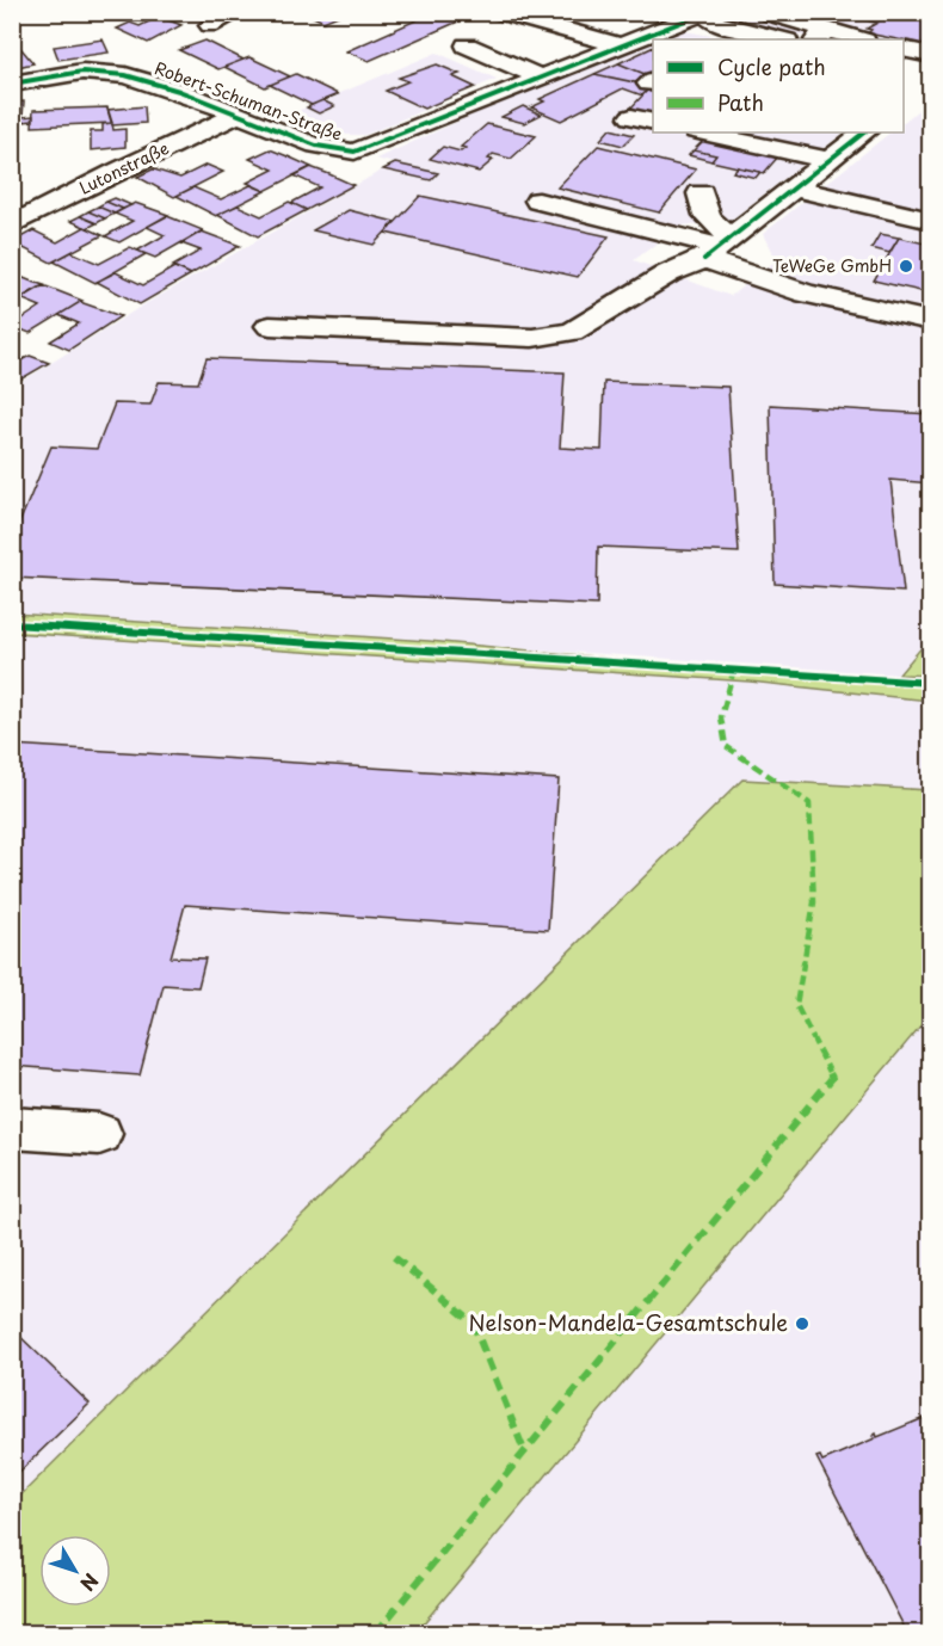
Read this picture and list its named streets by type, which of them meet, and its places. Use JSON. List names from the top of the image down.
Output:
{
  "streets": {
    "street": ["Robert-Schuman-Straße", "Lutonstraße"]
  },
  "crossings": [
    ["Robert-Schuman-Straße", "Lutonstraße"]
  ],
  "places": ["TeWeGe GmbH", "Nelson-Mandela-Gesamtschule"],
  "legend": ["Cycle path", "Path"],
  "north": "bottom right"
}
